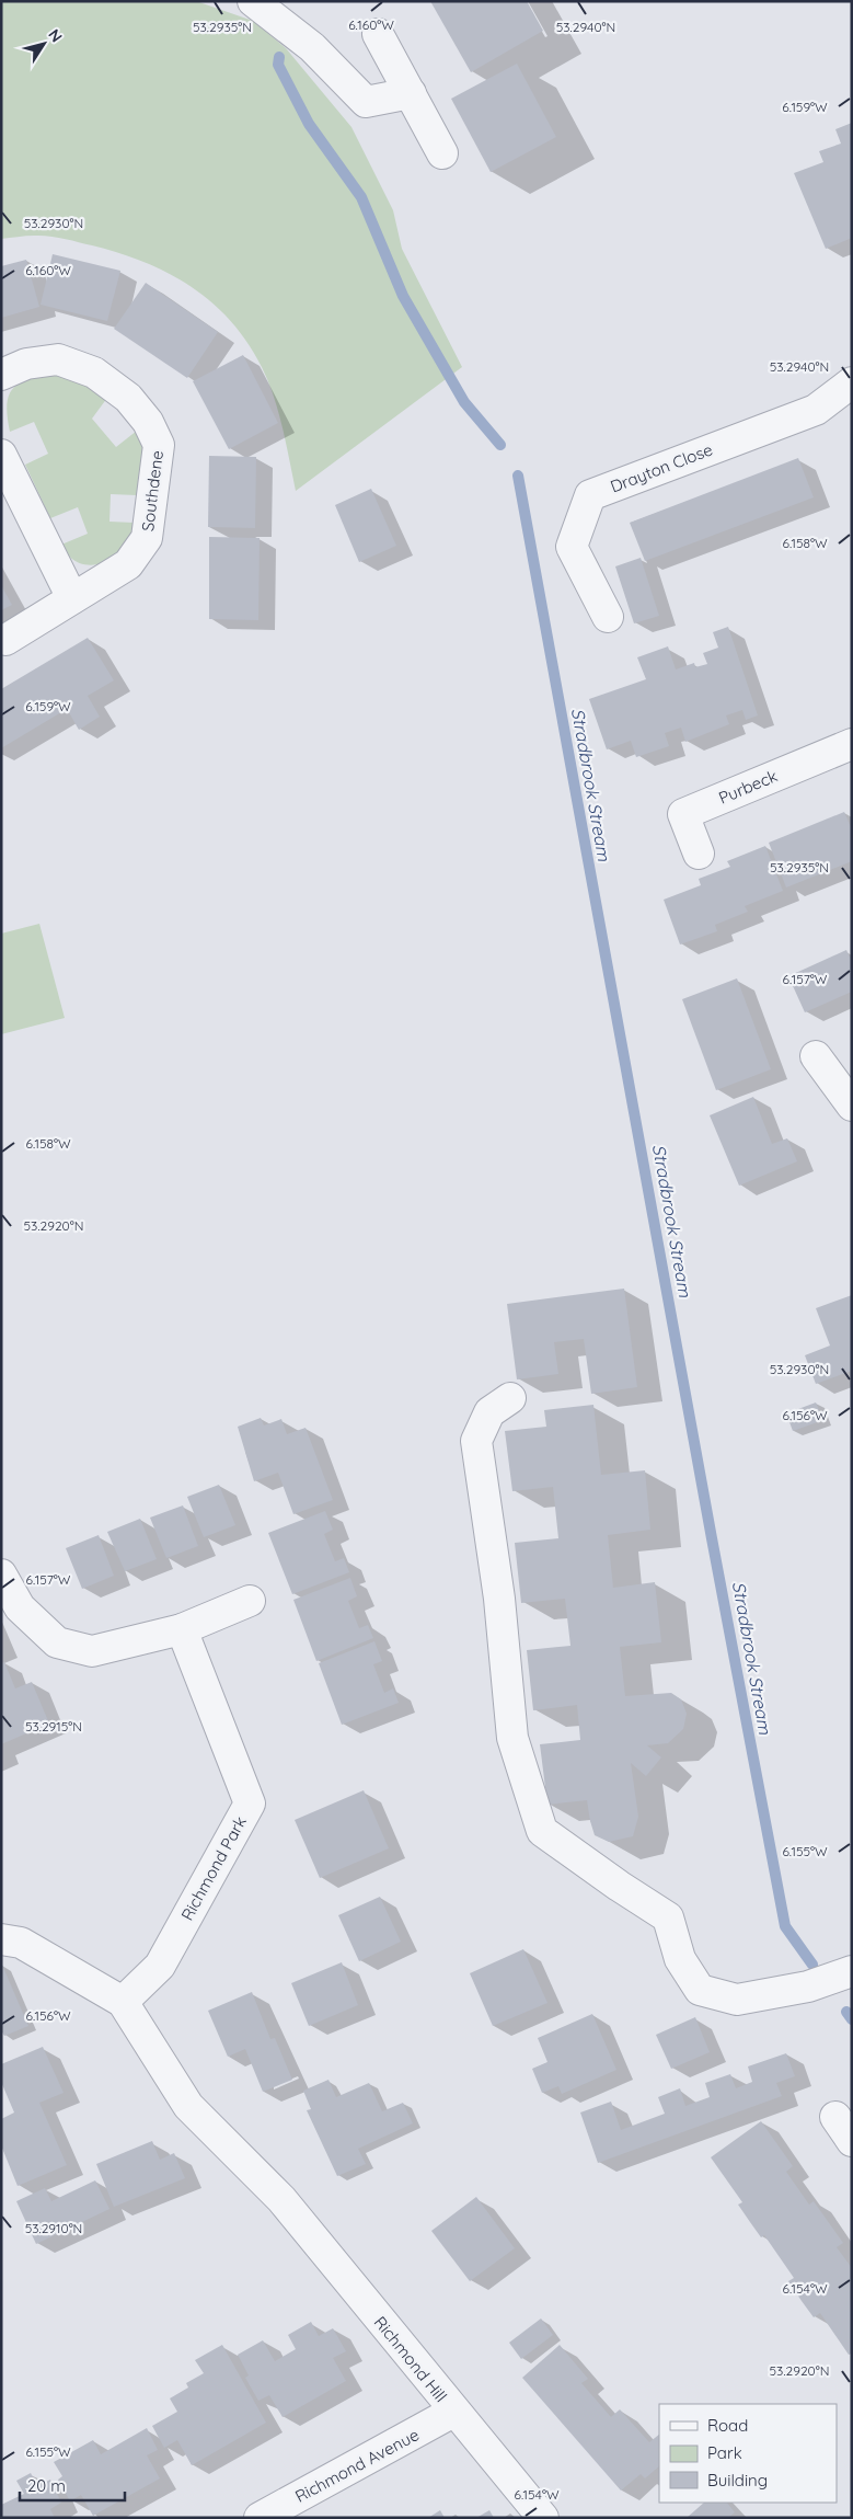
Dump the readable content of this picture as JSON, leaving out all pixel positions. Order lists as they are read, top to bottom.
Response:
{
  "streets": {
    "street": [
      "Drayton Close",
      "Southdene",
      "Purbeck",
      "Richmond Park",
      "Richmond Hill",
      "Richmond Avenue"
    ]
  },
  "crossings": [
    ["Richmond Park", "Richmond Hill"],
    ["Richmond Hill", "Richmond Avenue"]
  ],
  "water": ["Stradbrook Stream"],
  "legend": ["Road", "Park", "Building"],
  "scale_bar": "20 m",
  "north": "top right",
  "coordinates": [
    "6.160°W",
    "53.2935°N",
    "53.2940°N",
    "6.159°W",
    "53.2930°N",
    "6.158°W",
    "6.157°W",
    "53.2920°N",
    "6.156°W",
    "53.2915°N",
    "6.155°W",
    "53.2910°N",
    "6.154°W"
  ]
}
